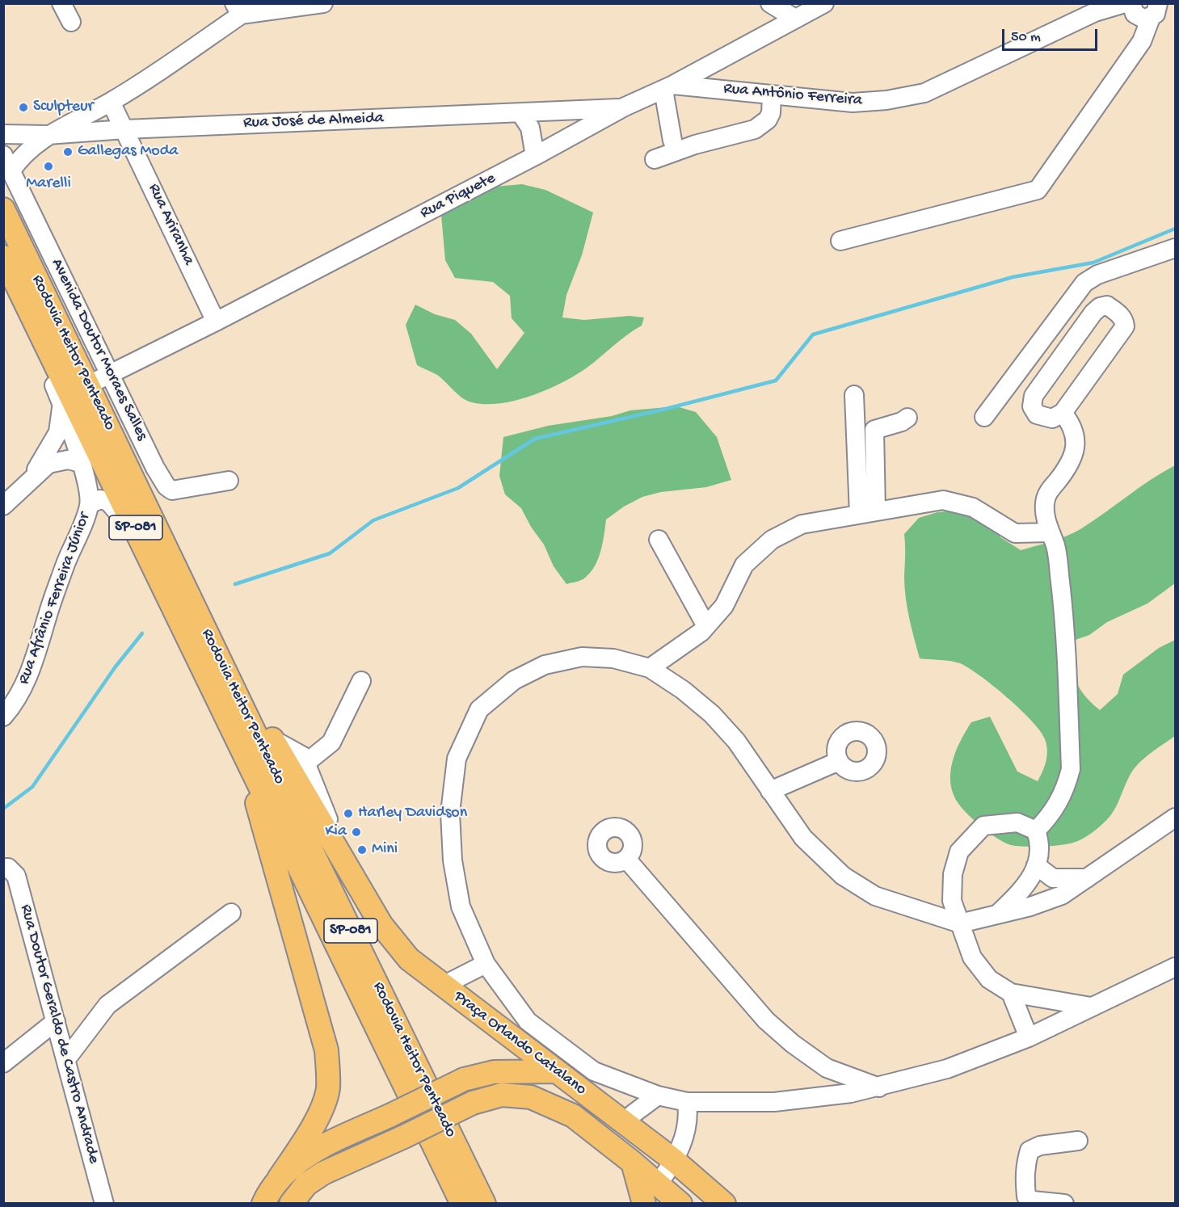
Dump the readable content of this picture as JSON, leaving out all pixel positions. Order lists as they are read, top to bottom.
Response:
{
  "streets": {
    "main road": ["Rodovia Heitor Penteado", "SP-081", "Praça Orlando Catalano"],
    "street": [
      "Rua Antônio Ferreira",
      "Rua José de Almeida",
      "Rua Piquete",
      "Rua Ariranha",
      "Avenida Doutor Moraes Salles",
      "Rua Afrânio Ferreira Júnior",
      "Rua Doutor Geraldo de Castro Andrade"
    ]
  },
  "crossings": [
    ["Rua Antônio Ferreira", "Rua Piquete"],
    ["Rua José de Almeida", "Rua Piquete"],
    ["Rua José de Almeida", "Rua Ariranha"],
    ["Rua Piquete", "Rua Ariranha"],
    ["Rua Piquete", "Avenida Doutor Moraes Salles"],
    ["Rua Piquete", "Rodovia Heitor Penteado"],
    ["Rodovia Heitor Penteado", "Rua Afrânio Ferreira Júnior"]
  ],
  "places": [
    "Sculpteur",
    "Gallegas Moda",
    "Marelli",
    "Harley Davidson",
    "Kia",
    "Mini"
  ],
  "scale_bar": "50 m"
}
